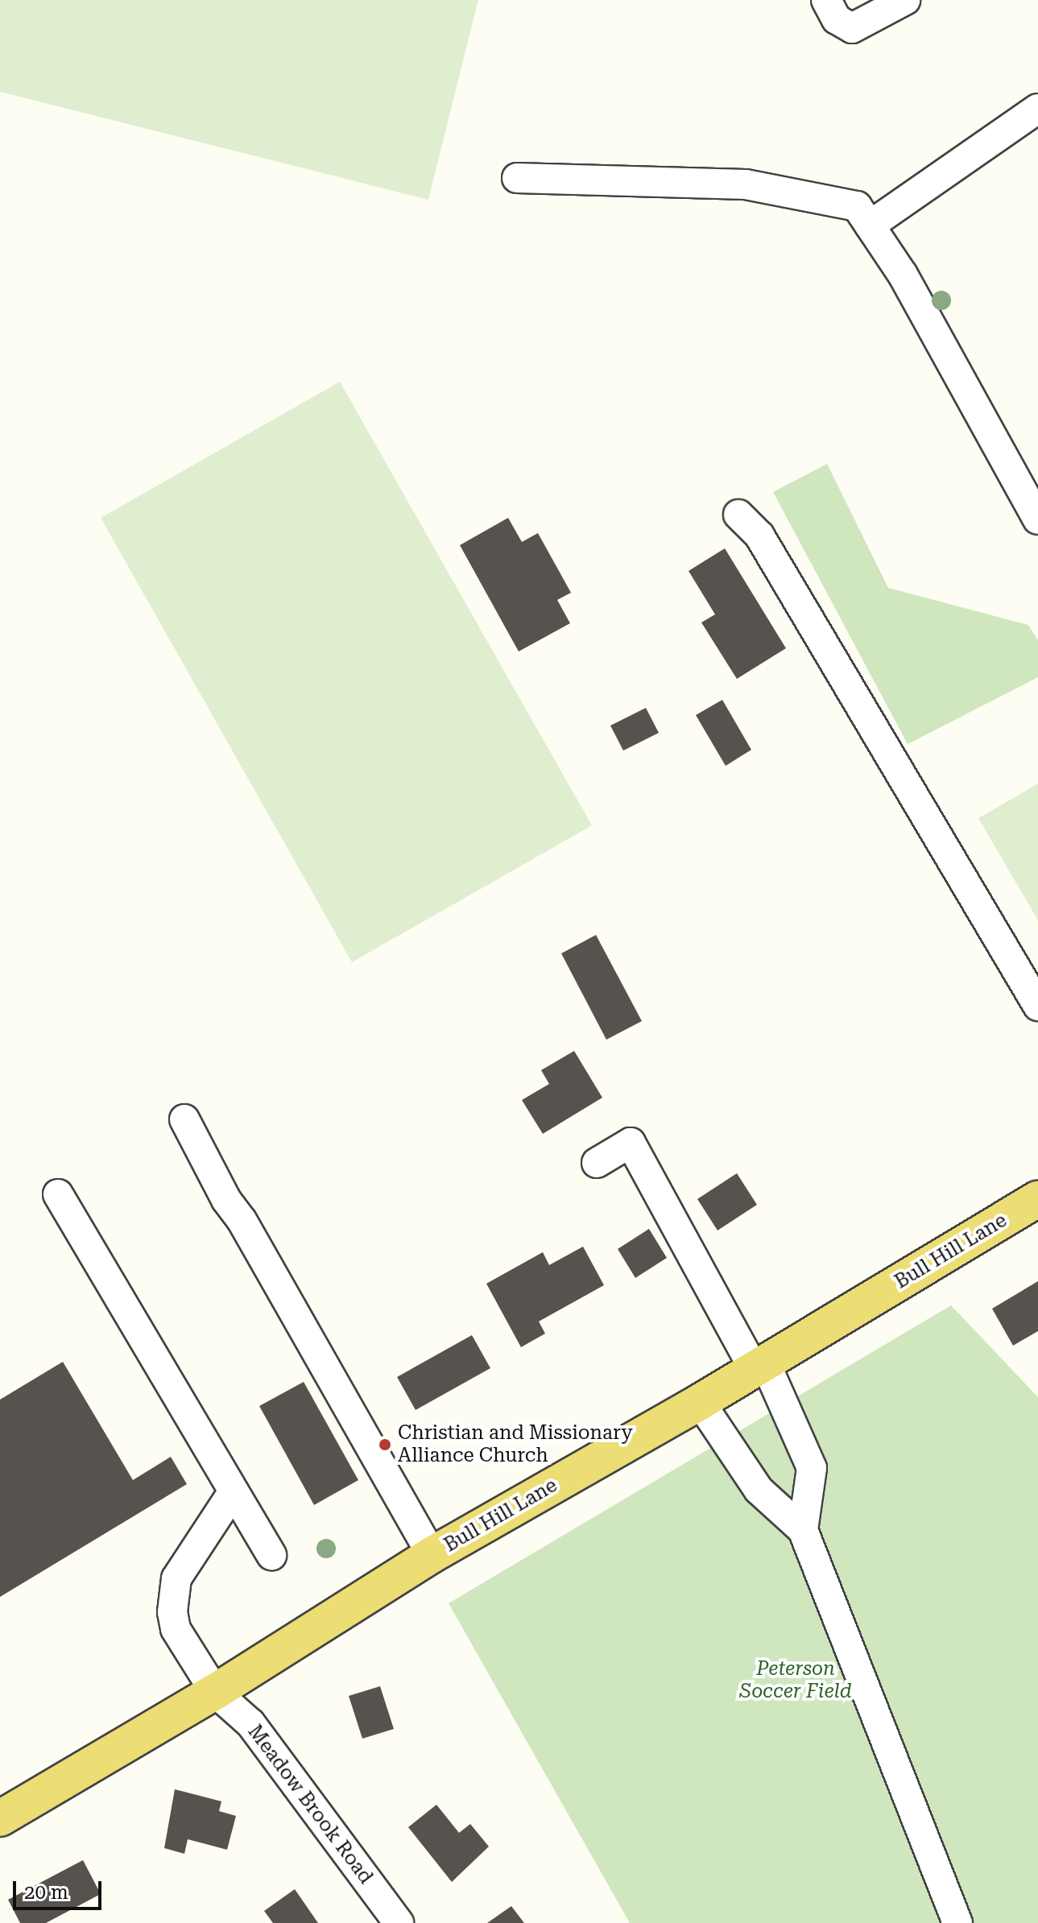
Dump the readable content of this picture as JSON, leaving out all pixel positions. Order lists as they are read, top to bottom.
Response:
{
  "streets": {
    "main road": ["Bull Hill Lane"],
    "street": ["Meadow Brook Road"]
  },
  "crossings": [
    ["Bull Hill Lane", "Meadow Brook Road"]
  ],
  "parks": ["Peterson Soccer Field"],
  "places": ["Christian and Missionary Alliance Church"],
  "scale_bar": "20 m"
}
